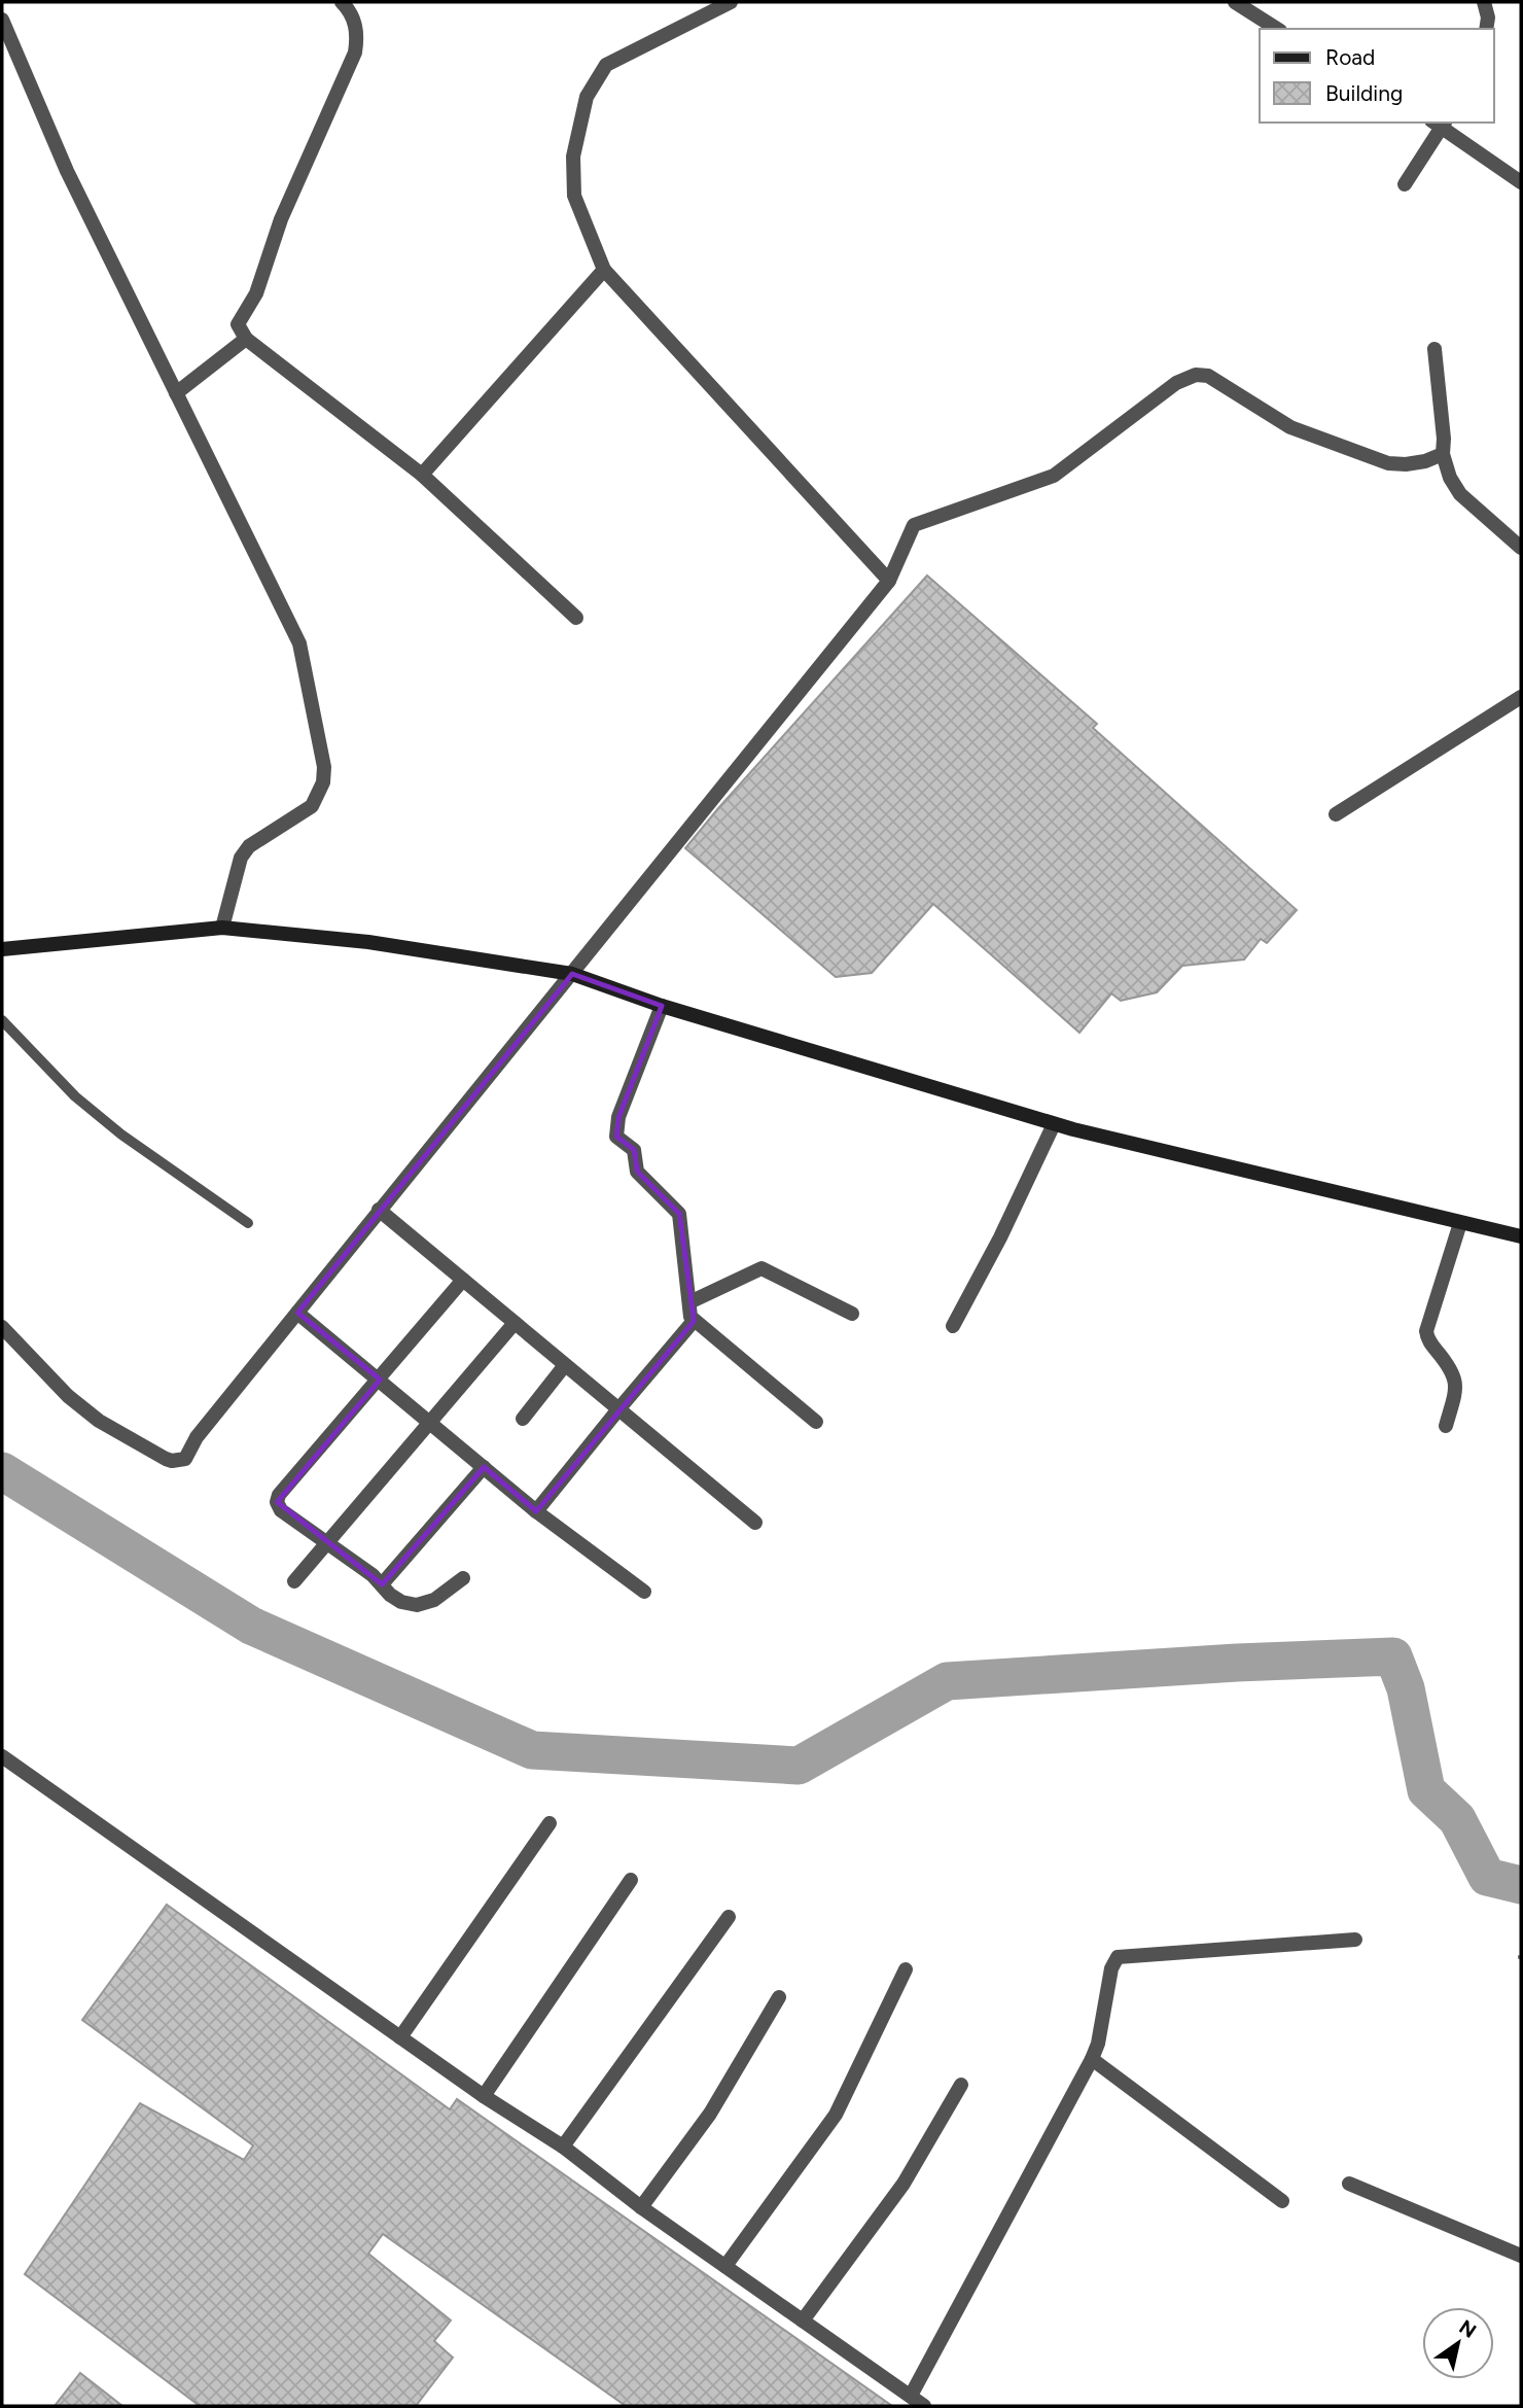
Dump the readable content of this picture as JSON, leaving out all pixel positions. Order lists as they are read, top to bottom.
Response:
{
  "legend": ["Road", "Building"],
  "north": "top right"
}
